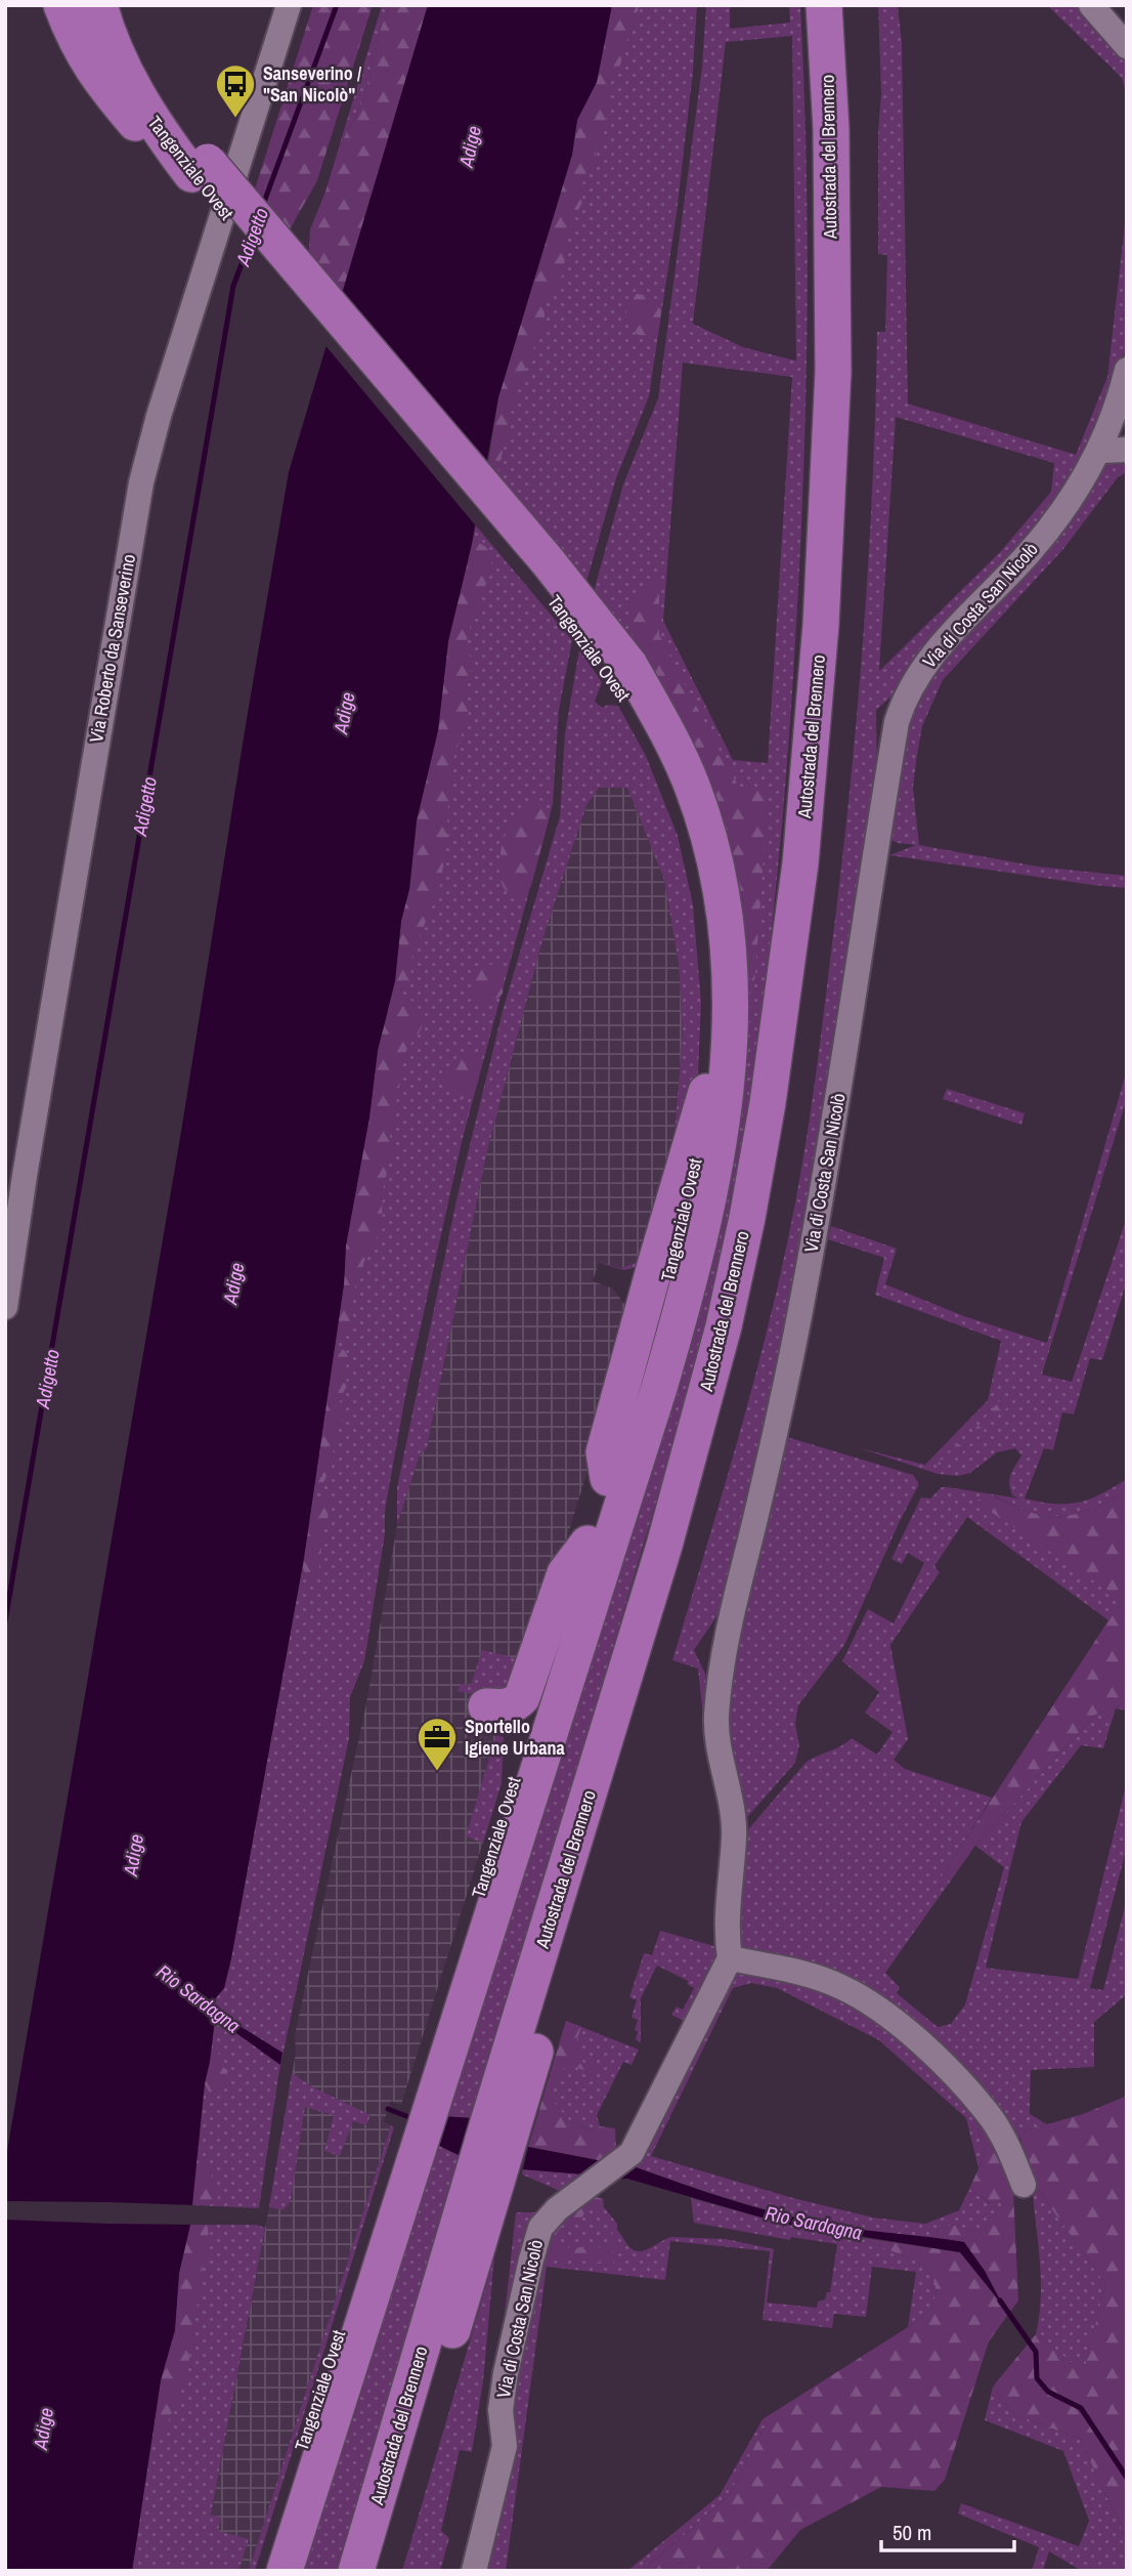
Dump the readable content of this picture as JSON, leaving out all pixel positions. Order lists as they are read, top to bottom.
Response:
{
  "streets": {
    "highway": ["Autostrada del Brennero", "Tangenziale Ovest"],
    "street": ["Via di Costa San Nicolò", "Via Roberto da Sanseverino"]
  },
  "water": ["Adige", "Adigetto", "Rio Sardagna"],
  "places": {
    "bus stop": ["Sanseverino / \"San Nicolò\""],
    "office": ["Sportello Igiene Urbana"]
  },
  "scale_bar": "50 m"
}
